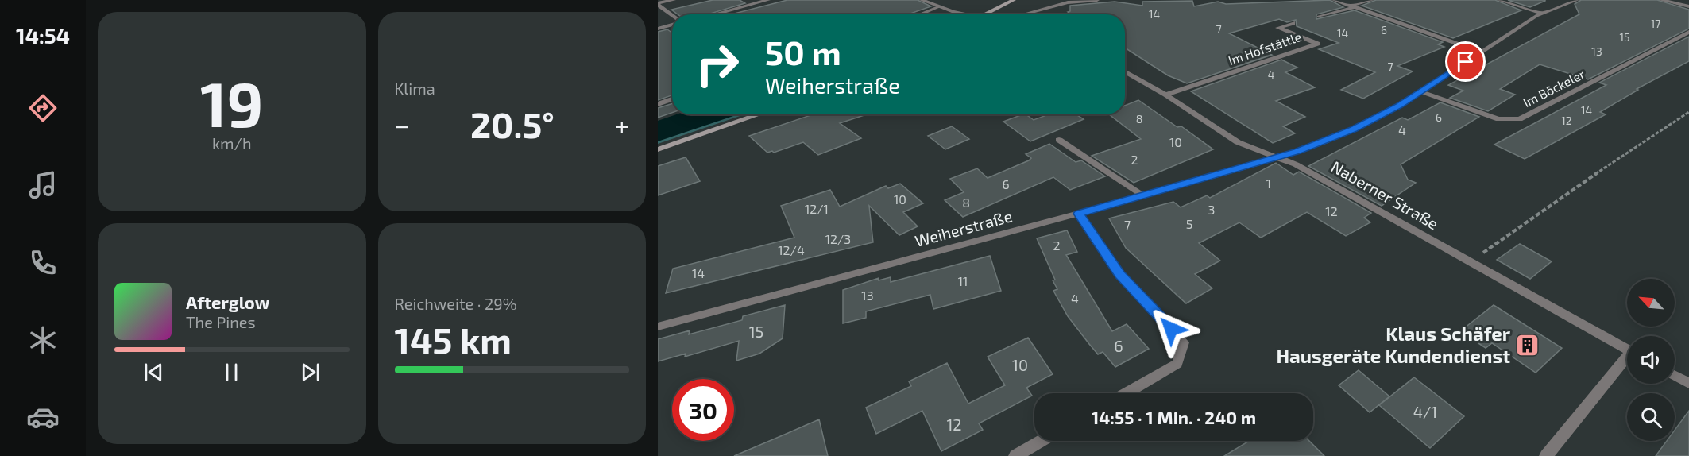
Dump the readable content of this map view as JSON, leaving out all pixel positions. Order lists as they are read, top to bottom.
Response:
{
  "streets": {
    "street": [
      "Im Hofstättle",
      "Im Böckeler",
      "Naberner Straße",
      "Weiherstraße"
    ]
  },
  "crossings": [
    ["Im Hofstättle", "Naberner Straße"],
    ["Im Böckeler", "Weiherstraße"],
    ["Naberner Straße", "Weiherstraße"]
  ],
  "places": {
    "building": ["Klaus Schäfer Hausgeräte Kundendienst"]
  },
  "house_numbers": [
    "14",
    "17",
    "7",
    "6",
    "14",
    "15",
    "13",
    "7",
    "4",
    "14",
    "6",
    "8",
    "12",
    "4",
    "10",
    "2",
    "1",
    "6",
    "10",
    "8",
    "12/1",
    "3",
    "12",
    "5",
    "7",
    "12/3",
    "2",
    "12/4",
    "14",
    "11",
    "13",
    "4",
    "15",
    "6",
    "10",
    "4/1",
    "12"
  ],
  "north": "top left",
  "page": {
    "tabs": "14:54",
    "tile": [
      ["19", "km/h"],
      "Klima",
      ["Reichweite · 29%", "145 km"]
    ],
    "turn": ["50 m", "Weiherstraße"],
    "heat": ["−", "20.5°", "+"],
    "song": ["Afterglow", "The Pines"],
    "limit": "30",
    "trip": "14:55 · 1 Min. · 240 m"
  }
}
